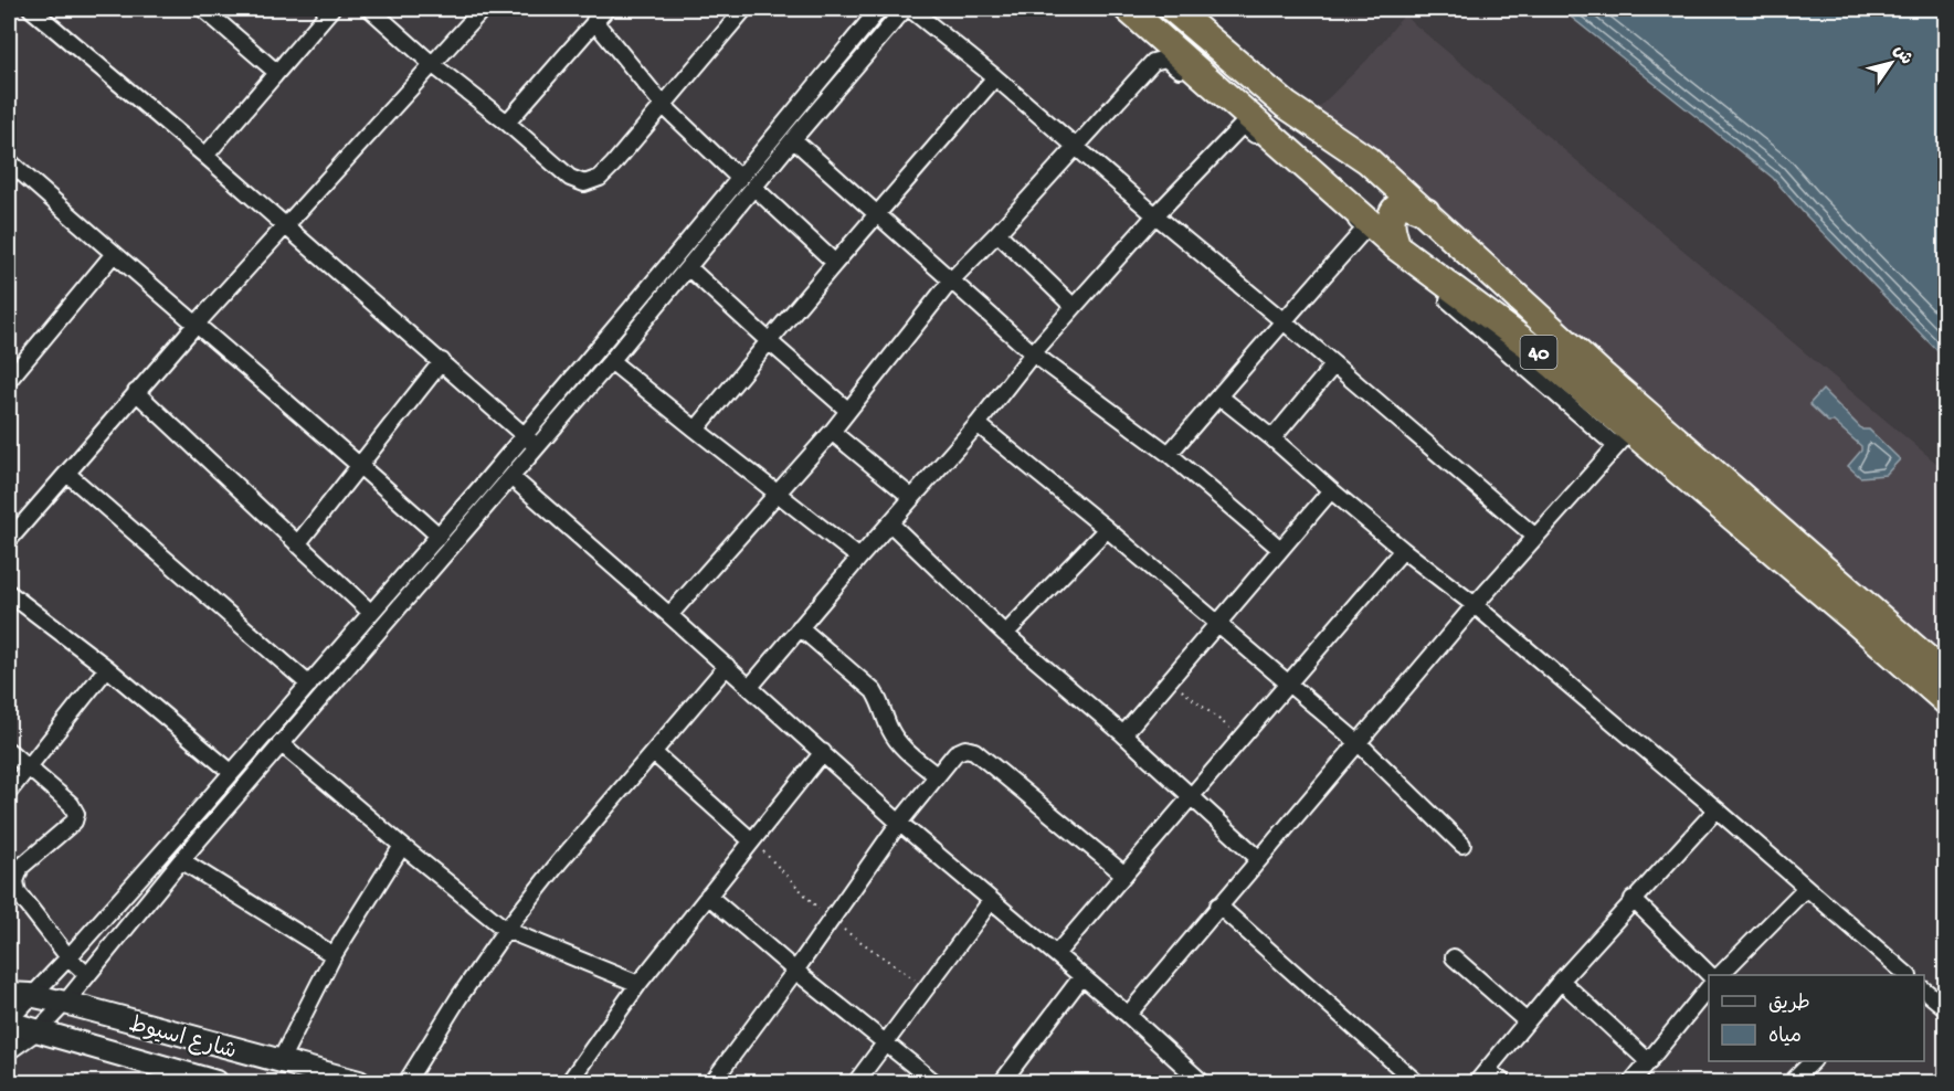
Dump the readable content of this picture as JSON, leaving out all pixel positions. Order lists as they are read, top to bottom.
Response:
{
  "streets": {
    "highway": ["40"],
    "street": ["شارع اسيوط"]
  },
  "legend": ["طريق", "مياه"],
  "north": "top right"
}
